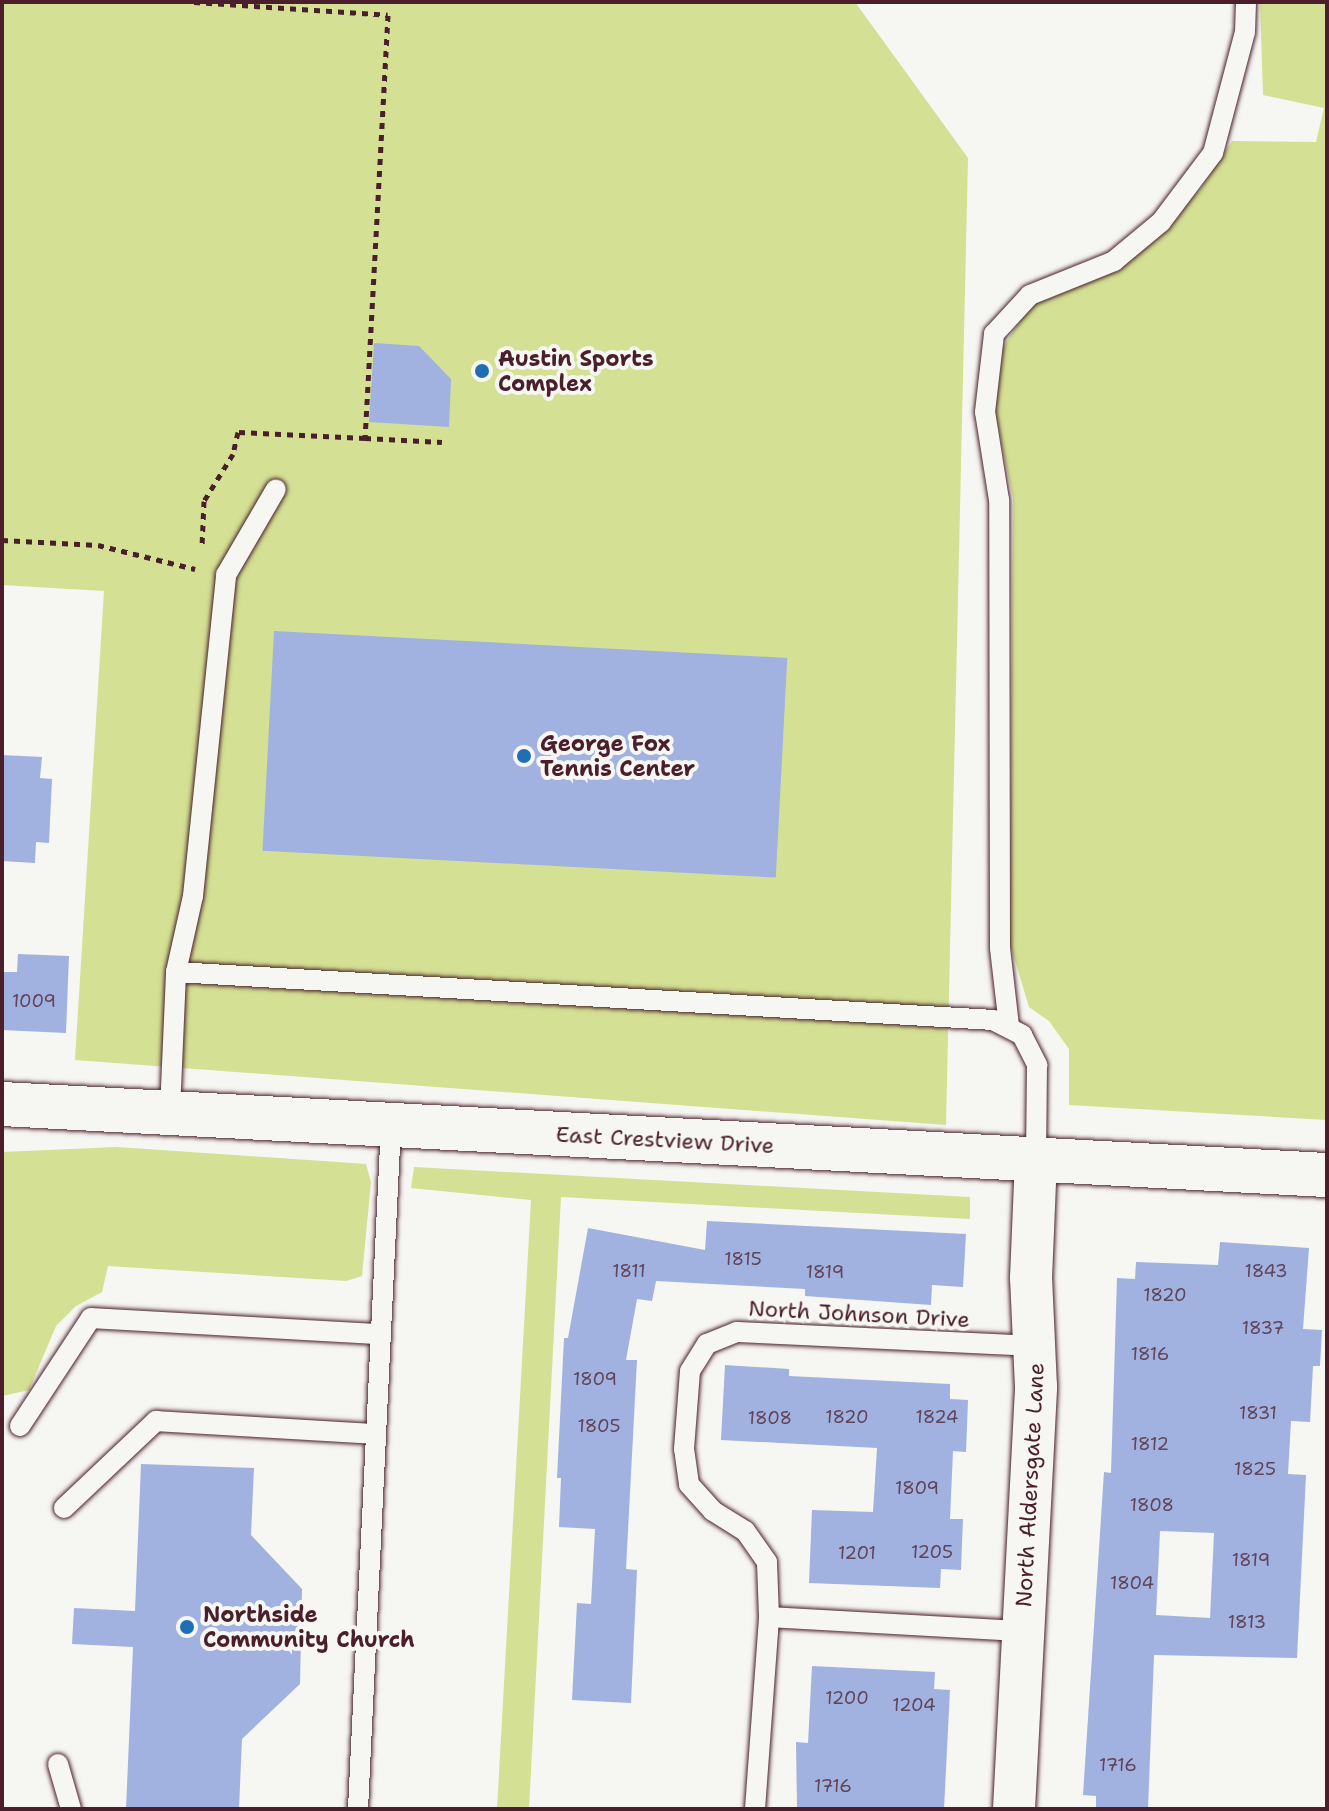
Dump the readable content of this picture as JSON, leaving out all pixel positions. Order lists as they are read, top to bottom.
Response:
{
  "streets": {
    "street": ["East Crestview Drive", "North Aldersgate Lane"],
    "lane": ["North Johnson Drive"]
  },
  "crossings": [
    ["East Crestview Drive", "North Aldersgate Lane"],
    ["North Johnson Drive", "North Aldersgate Lane"]
  ],
  "places": ["Austin Sports Complex", "George Fox Tennis Center", "Northside Community Church"],
  "house_numbers": [
    "1009",
    "1815",
    "1811",
    "1843",
    "1819",
    "1820",
    "1837",
    "1816",
    "1809",
    "1831",
    "1820",
    "1824",
    "1808",
    "1805",
    "1812",
    "1825",
    "1809",
    "1808",
    "1205",
    "1201",
    "1819",
    "1804",
    "1813",
    "1200",
    "1204",
    "1716",
    "1716"
  ]
}
